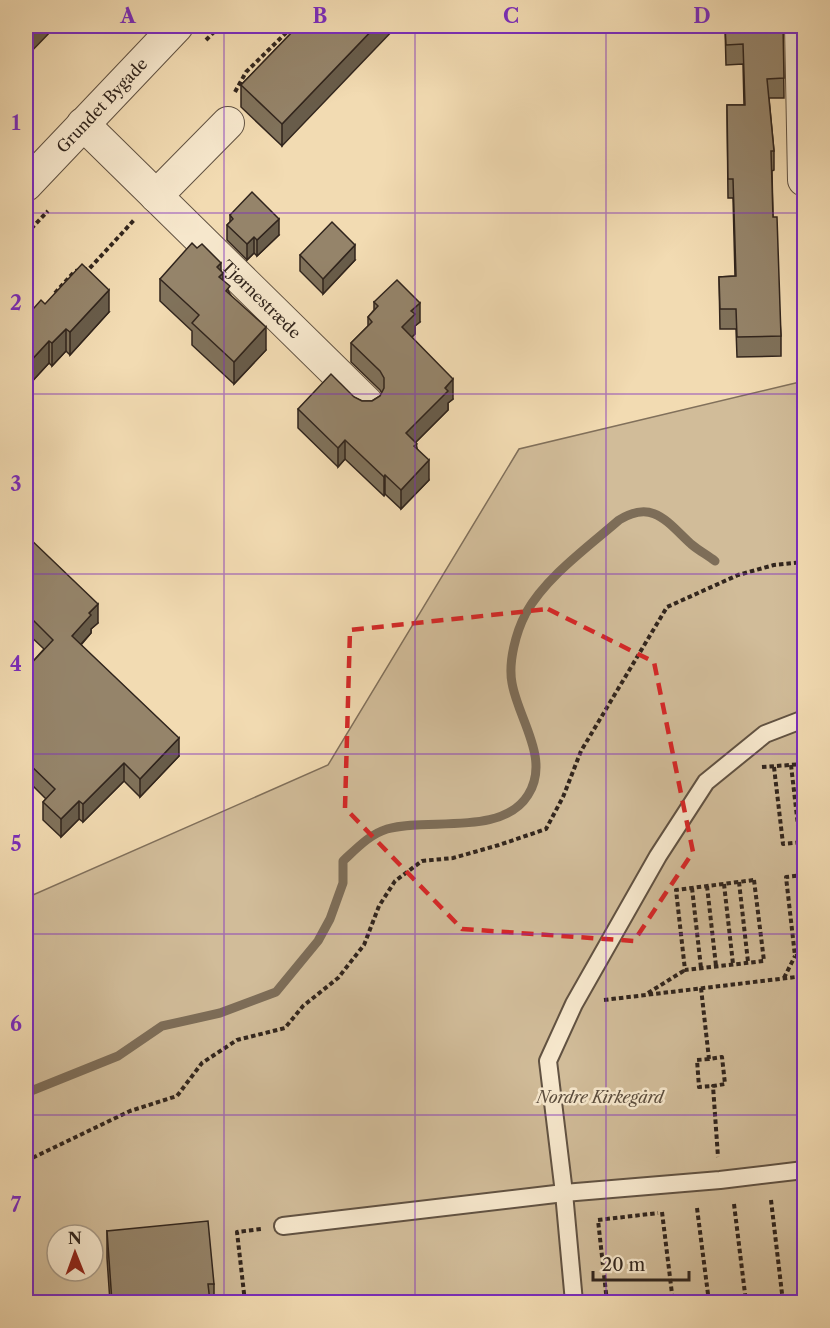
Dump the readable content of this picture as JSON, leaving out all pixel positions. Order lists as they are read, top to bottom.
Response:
{
  "streets": {
    "street": ["Grundet Bygade", "Tjørnestræde"]
  },
  "crossings": [
    ["Grundet Bygade", "Tjørnestræde"]
  ],
  "parks": ["Nordre Kirkegård"],
  "scale_bar": "20 m",
  "north": "top",
  "grid": {
    "columns": [
      "A",
      "B",
      "C",
      "D"
    ],
    "rows": [
      "1",
      "2",
      "3",
      "4",
      "5",
      "6",
      "7"
    ]
  }
}
